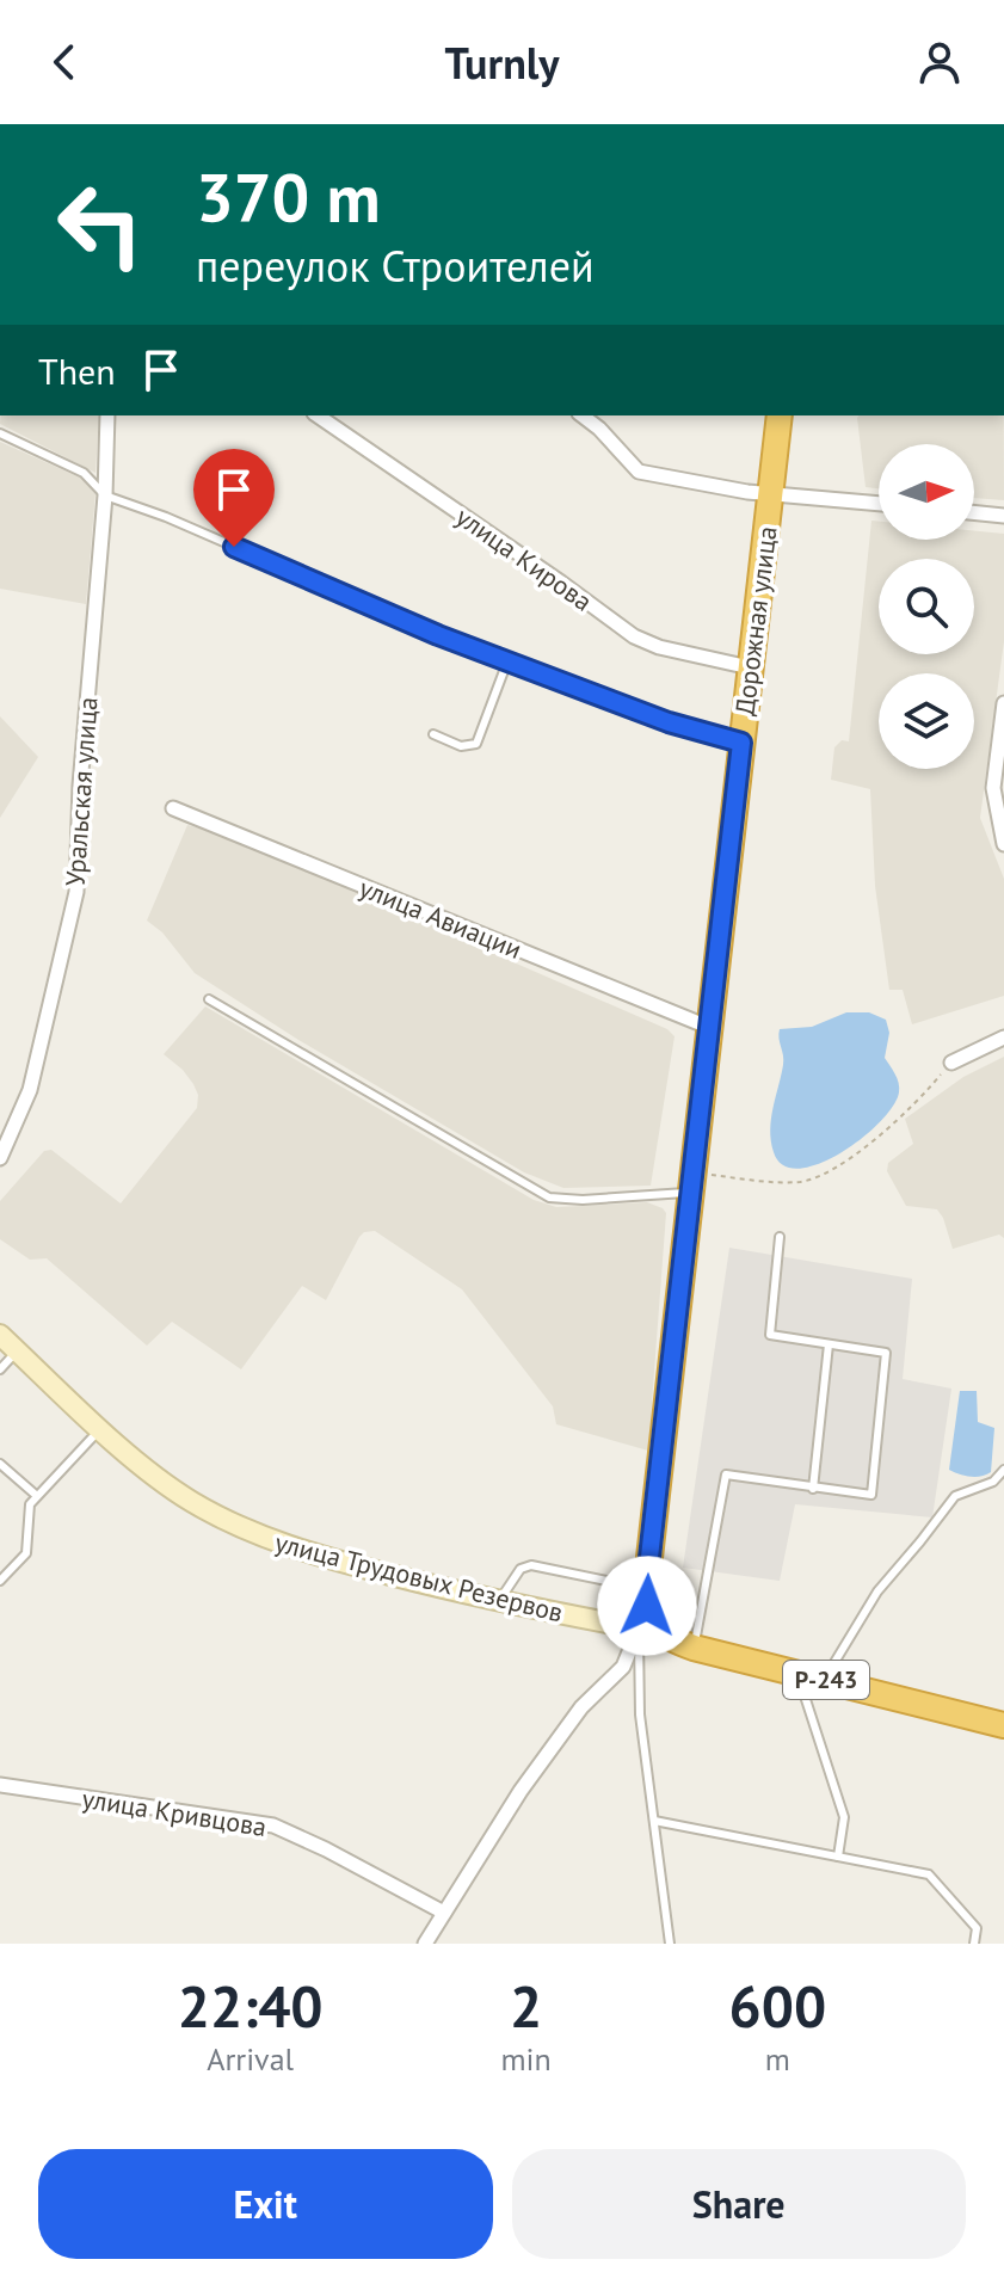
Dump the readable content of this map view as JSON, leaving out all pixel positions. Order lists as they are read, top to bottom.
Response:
{
  "streets": {
    "highway": ["Дорожная улица", "улица Трудовых Резервов", "Р-243"],
    "street": [
      "улица Кирова",
      "Уральская улица",
      "улица Авиации",
      "улица Кривцова"
    ]
  },
  "crossings": [
    ["улица Кирова", "Дорожная улица"],
    ["Дорожная улица", "улица Авиации"],
    ["Дорожная улица", "улица Трудовых Резервов"]
  ],
  "north": "right",
  "page": {
    "header": "Turnly",
    "turn": ["370 m", "переулок Строителей"],
    "then": "Then",
    "eta": [
      "22:40",
      "Arrival",
      "2",
      "min",
      "600",
      "m"
    ],
    "buttons": ["Exit", "Share"]
  }
}
